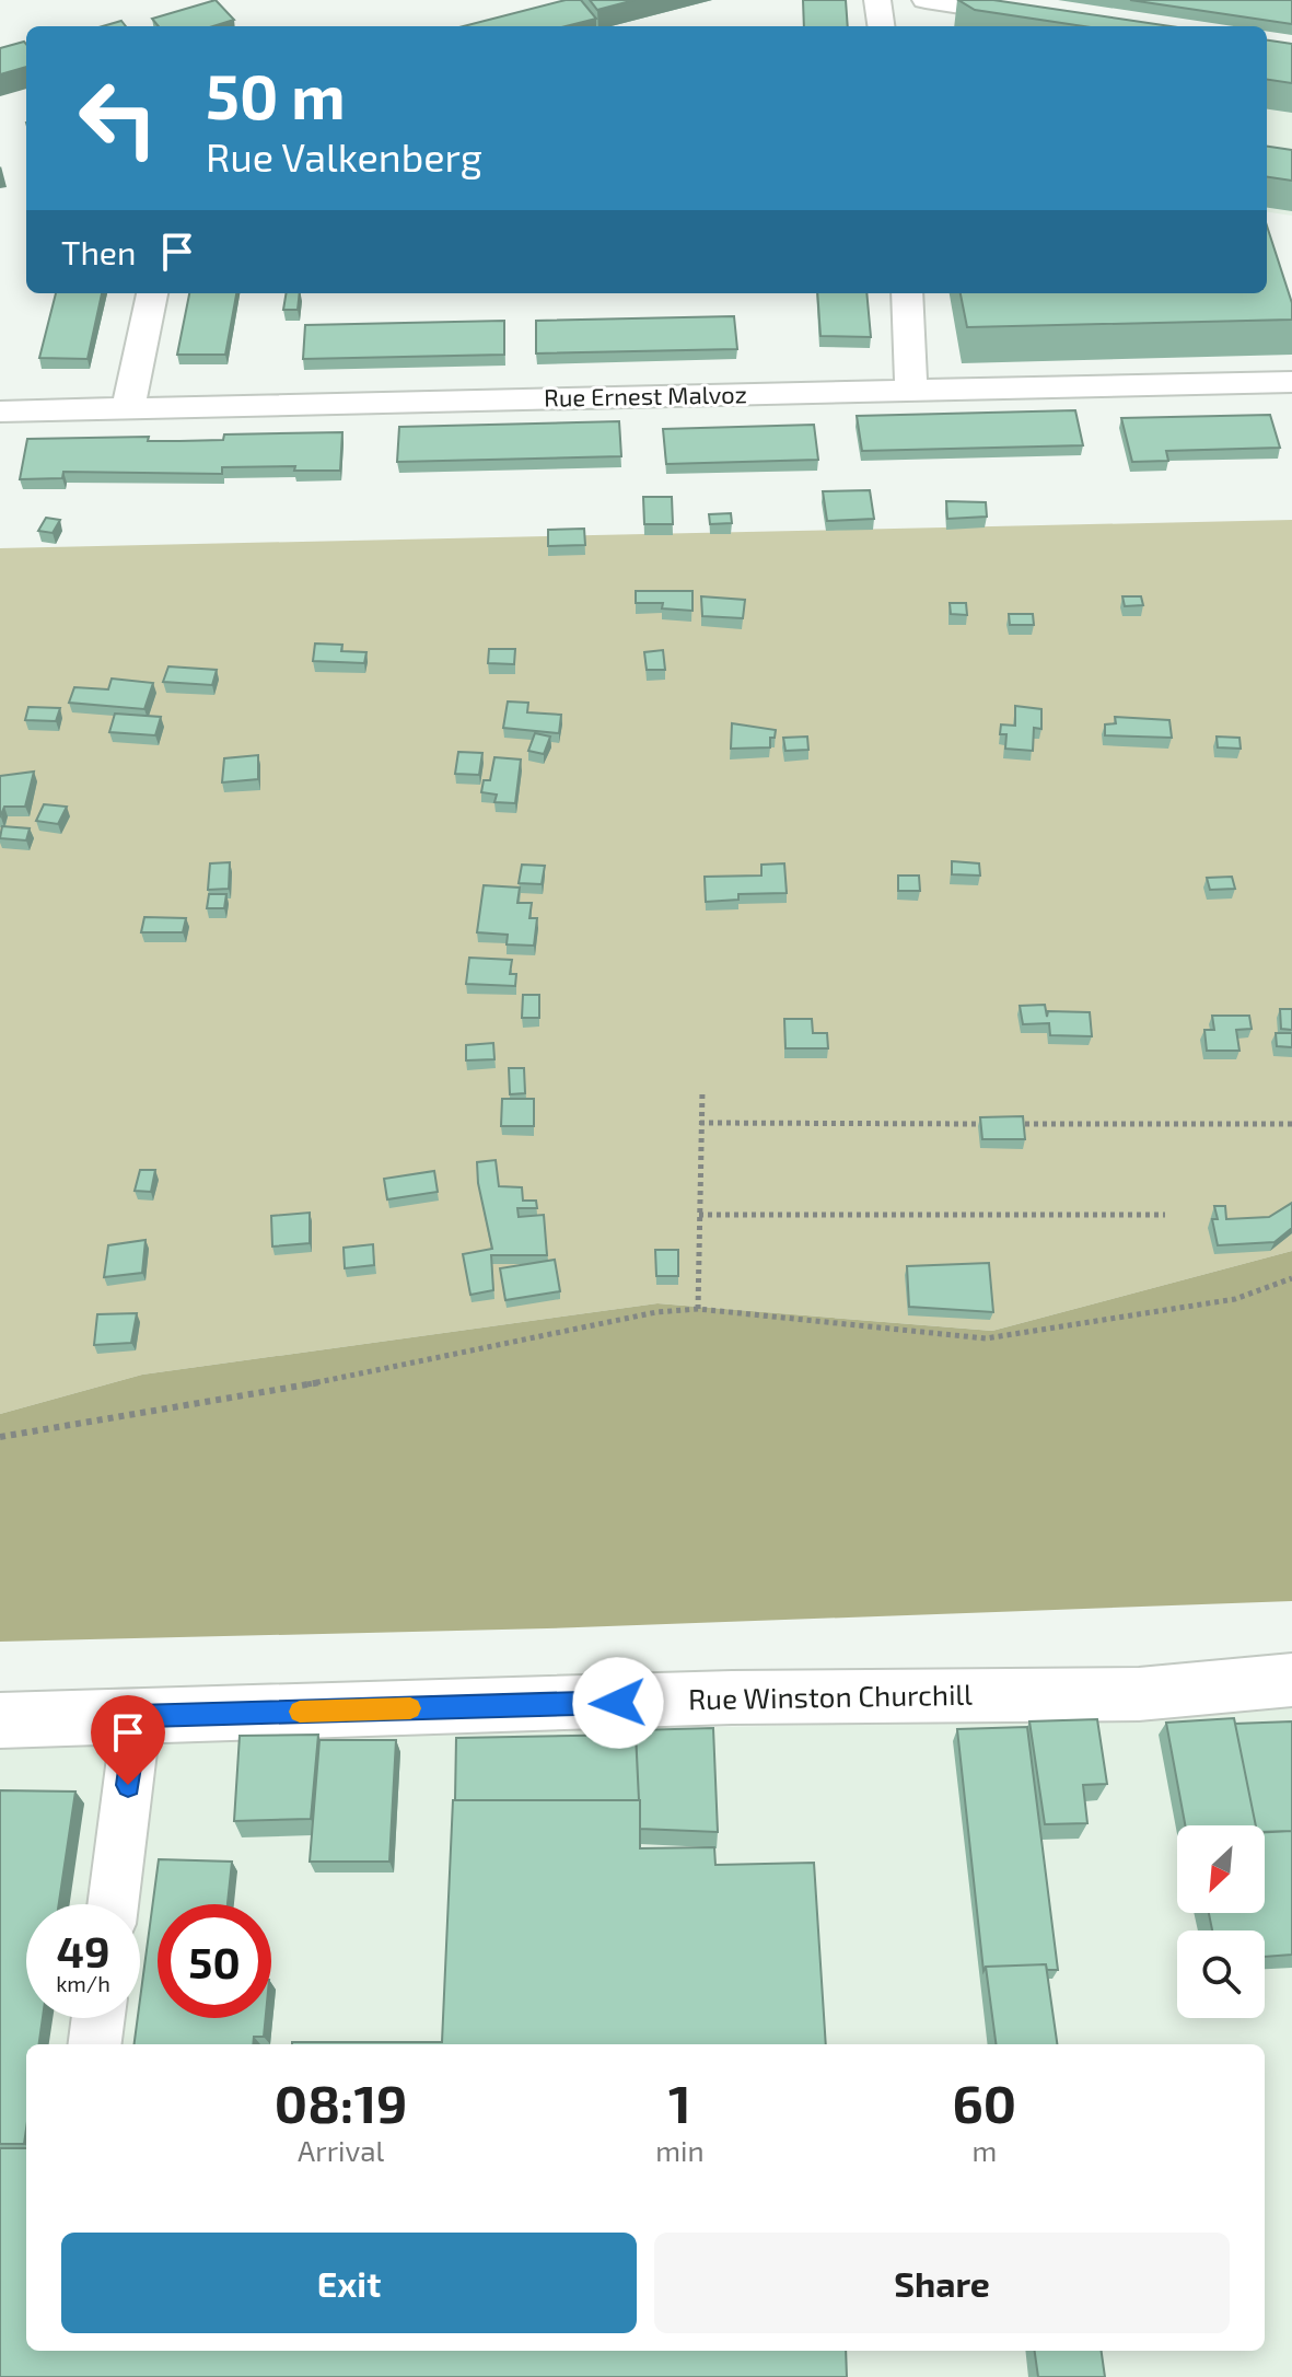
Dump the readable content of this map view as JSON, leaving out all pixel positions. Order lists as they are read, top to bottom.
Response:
{
  "streets": {
    "main road": ["Rue Winston Churchill"],
    "street": ["Rue Ernest Malvoz"]
  },
  "north": "bottom left",
  "page": {
    "turn": ["50 m", "Rue Valkenberg"],
    "then": "Then",
    "speed": "49 km/h",
    "limit": "50",
    "eta": [
      "08:19",
      "Arrival",
      "1",
      "min",
      "60",
      "m"
    ],
    "buttons": ["Exit", "Share"]
  }
}
